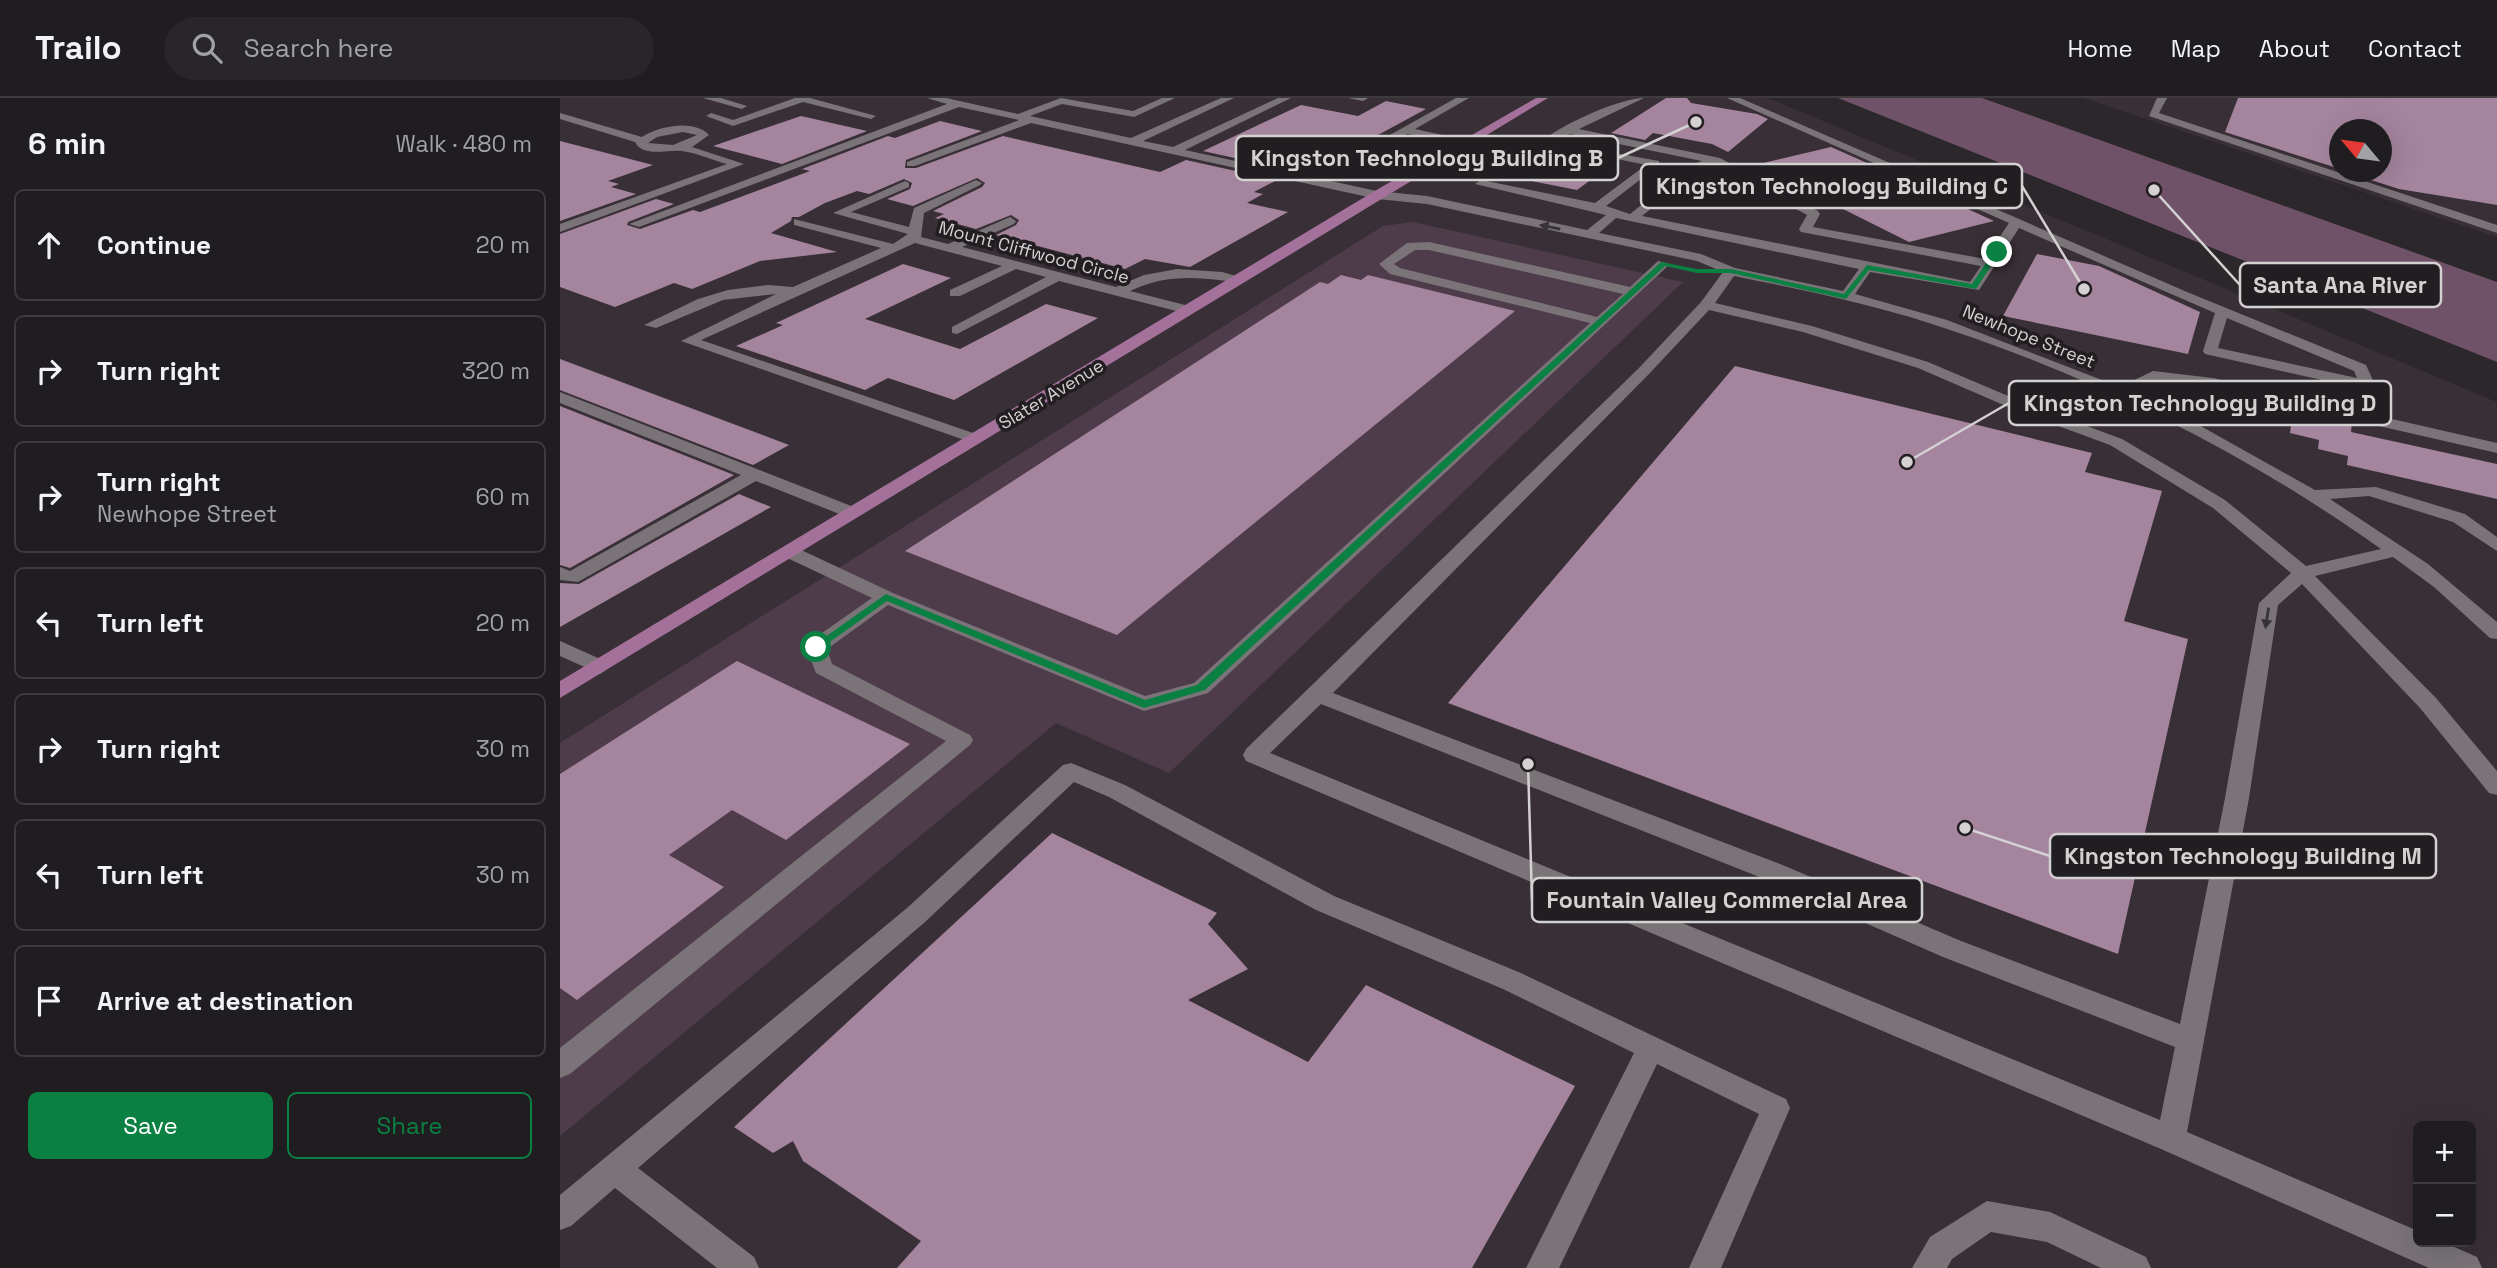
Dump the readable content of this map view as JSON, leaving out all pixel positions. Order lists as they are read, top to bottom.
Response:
{
  "streets": {
    "main road": ["Slater Avenue"],
    "street": ["Mount Cliffwood Circle", "Newhope Street"]
  },
  "crossings": [
    ["Mount Cliffwood Circle", "Slater Avenue"],
    ["Newhope Street", "Slater Avenue"]
  ],
  "places": [
    "Kingston Technology Building B",
    "Santa Ana River",
    "Kingston Technology Building C",
    "Kingston Technology Building D",
    "Fountain Valley Commercial Area",
    "Kingston Technology Building M"
  ],
  "north": "top left",
  "page": {
    "header": "Trailo",
    "search": "Search here",
    "nav": [
      "Home",
      "Map",
      "About",
      "Contact"
    ],
    "heading": ["6 min", "Walk · 480 m"],
    "list": [
      ["Continue", "20 m"],
      ["Turn right", "320 m"],
      ["Turn right", "Newhope Street", "60 m"],
      ["Turn left", "20 m"],
      ["Turn right", "30 m"],
      ["Turn left", "30 m"],
      "Arrive at destination"
    ],
    "buttons": ["Save", "Share"],
    "map_buttons": ["+", "−"]
  }
}
